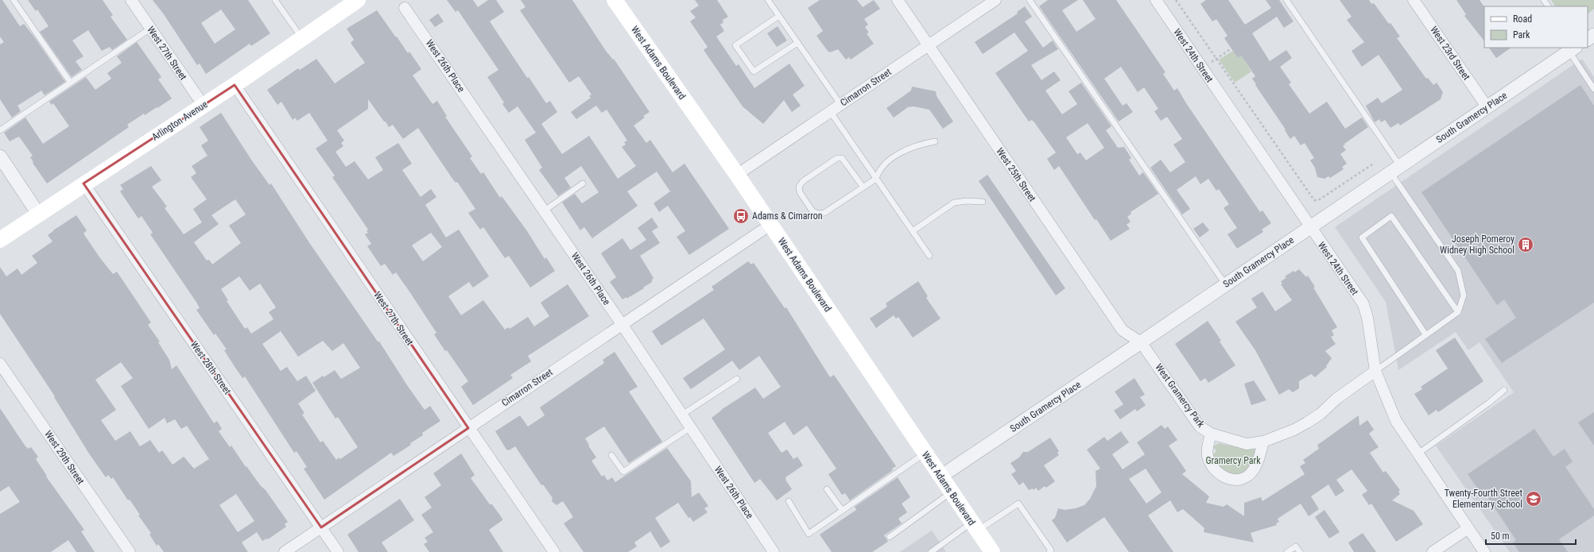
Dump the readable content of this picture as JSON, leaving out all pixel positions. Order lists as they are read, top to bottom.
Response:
{
  "streets": {
    "main road": ["West Adams Boulevard", "Arlington Avenue"],
    "street": [
      "West 27th Street",
      "West 23rd Street",
      "West 24th Street",
      "West 26th Place",
      "Cimarron Street",
      "South Gramercy Place",
      "West 25th Street",
      "West 28th Street",
      "West Gramercy Park",
      "West 29th Street"
    ]
  },
  "crossings": [
    ["West 27th Street", "Cimarron Street"],
    ["West 27th Street", "Arlington Avenue"],
    ["West 23rd Street", "South Gramercy Place"],
    ["West 24th Street", "South Gramercy Place"],
    ["West 24th Street", "West Gramercy Park"],
    ["West Adams Boulevard", "Cimarron Street"],
    ["West Adams Boulevard", "South Gramercy Place"],
    ["West 26th Place", "Cimarron Street"],
    ["Cimarron Street", "West 25th Street"],
    ["Cimarron Street", "West 28th Street"],
    ["South Gramercy Place", "West 25th Street"],
    ["South Gramercy Place", "West Gramercy Park"],
    ["Arlington Avenue", "West 28th Street"],
    ["West 25th Street", "West Gramercy Park"]
  ],
  "parks": ["Gramercy Park"],
  "places": {
    "bus stop": ["Adams & Cimarron"],
    "building": ["Joseph Pomeroy Widney High School"],
    "school or university": ["Twenty-Fourth Street Elementary School"]
  },
  "legend": ["Road", "Park"],
  "scale_bar": "50 m"
}
